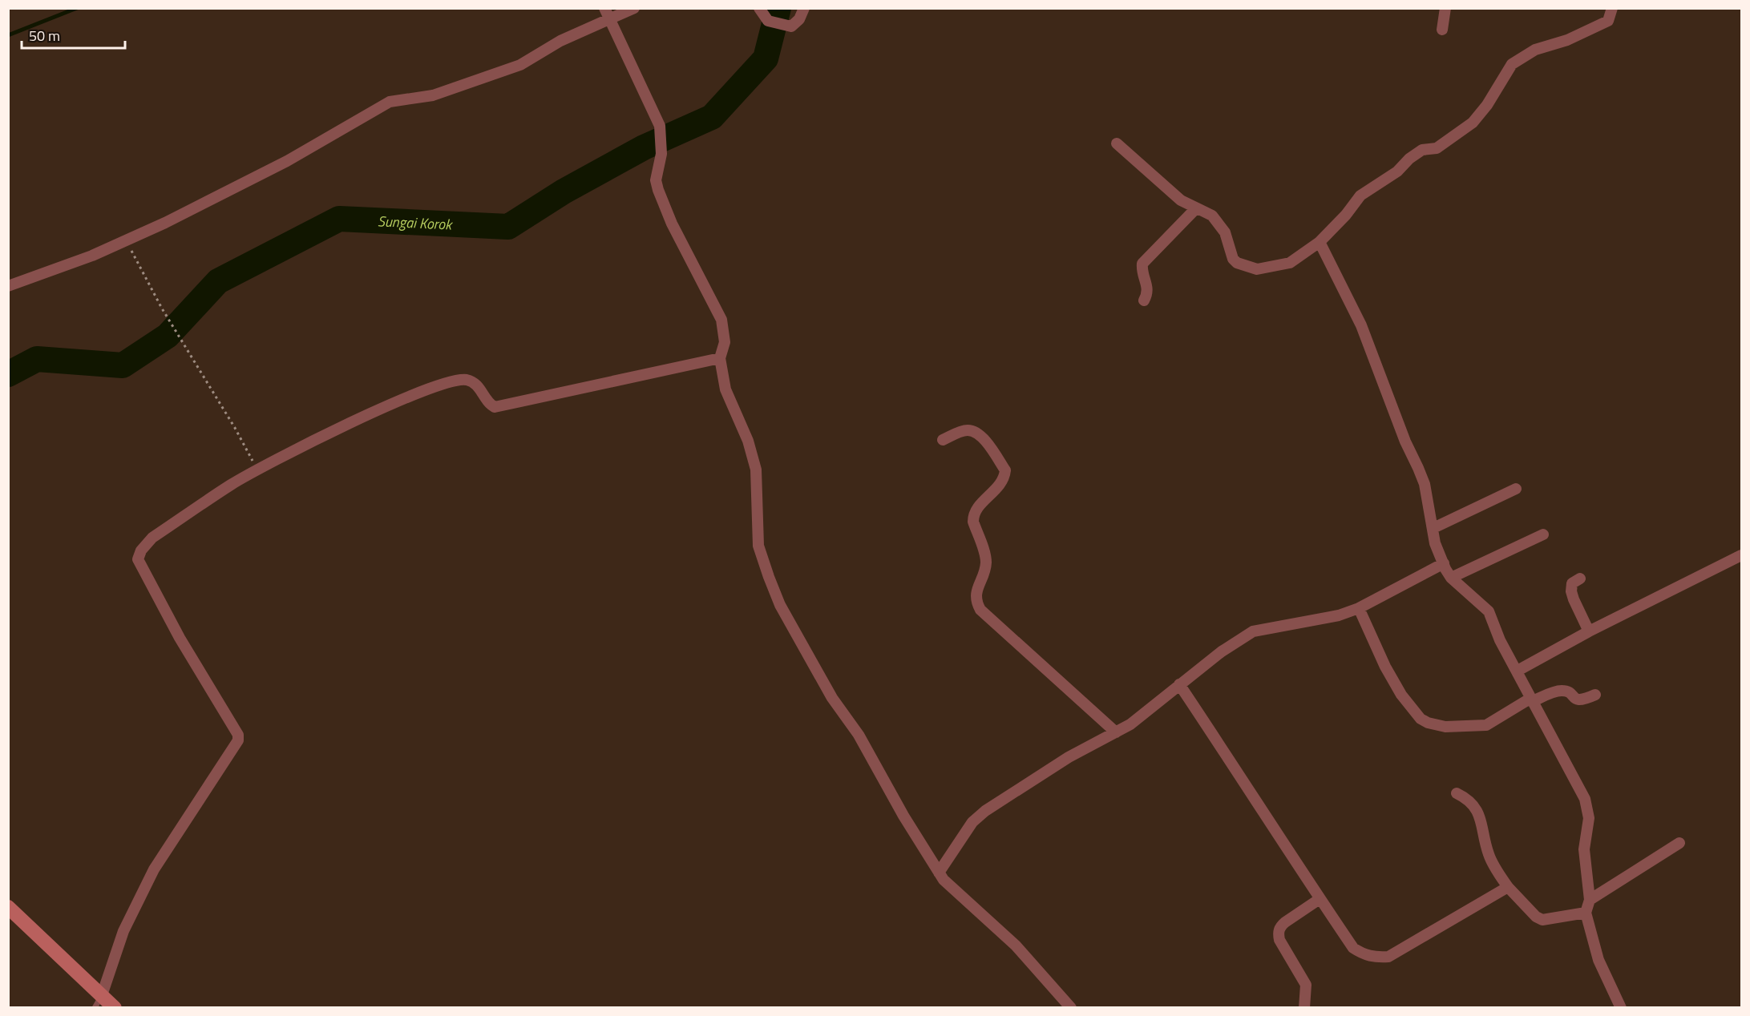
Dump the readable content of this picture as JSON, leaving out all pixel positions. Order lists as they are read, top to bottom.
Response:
{
  "water": ["Sungai Korok"],
  "scale_bar": "50 m"
}
